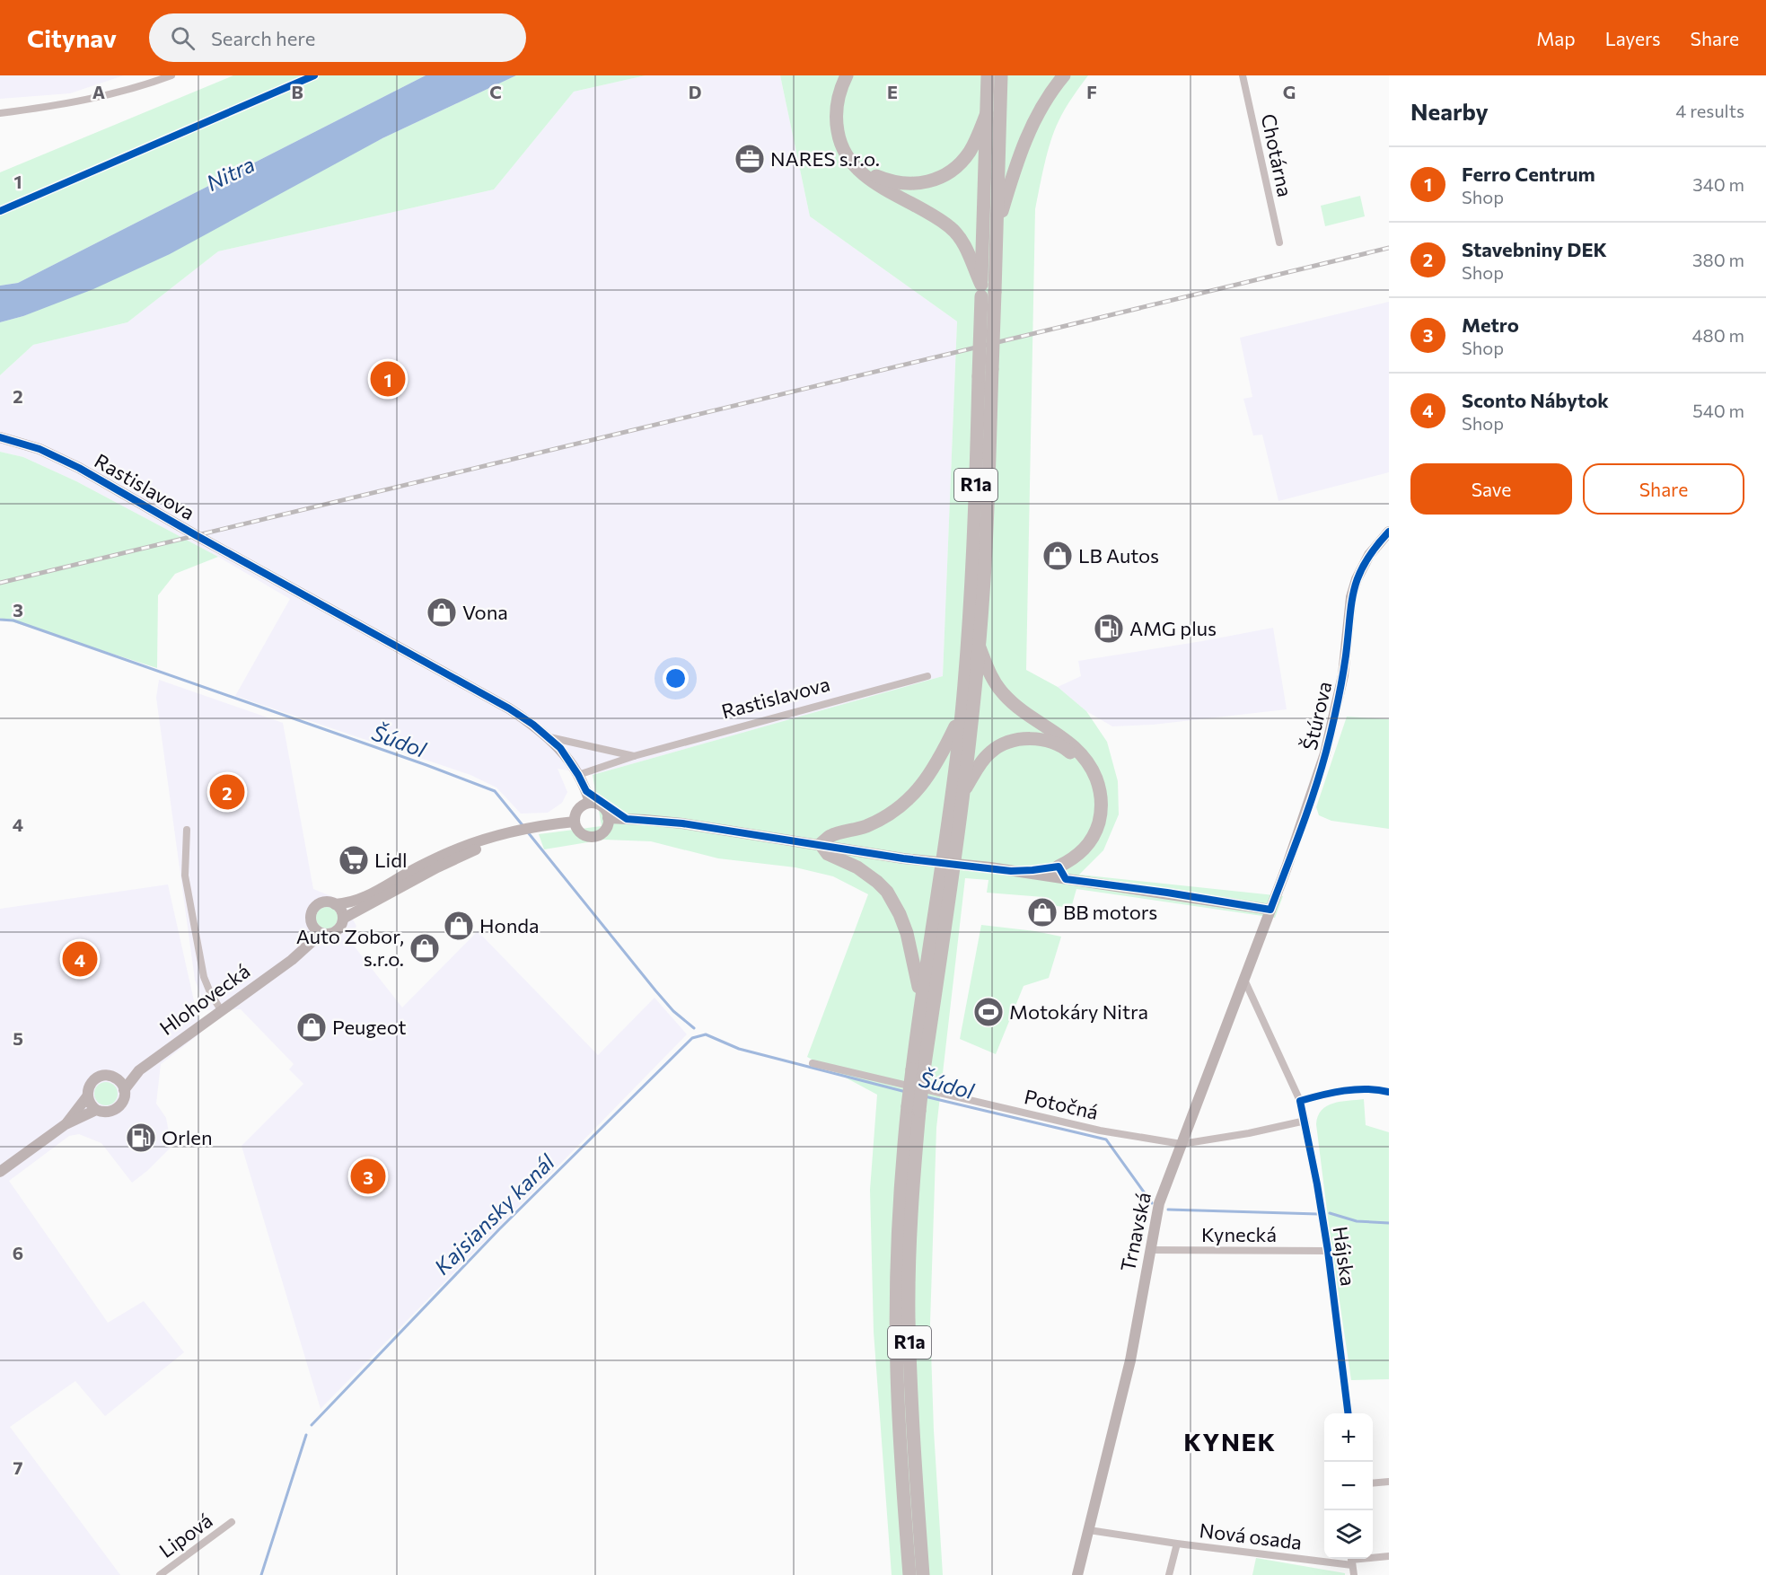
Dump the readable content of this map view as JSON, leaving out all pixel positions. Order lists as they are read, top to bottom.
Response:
{
  "streets": {
    "highway": ["R1a"],
    "street": [
      "Chotárna",
      "Rastislavova",
      "Štúrova",
      "Hlohovecká",
      "Potočná",
      "Trnavská",
      "Kynecká",
      "Hájska",
      "Lipová",
      "Nová osada"
    ]
  },
  "crossings": [
    ["Štúrova", "Trnavská"],
    ["Potočná", "Trnavská"],
    ["Potočná", "Hájska"],
    ["Trnavská", "Kynecká"],
    ["Trnavská", "Hájska"],
    ["Trnavská", "Nová osada"],
    ["Kynecká", "Hájska"]
  ],
  "districts": ["KYNEK"],
  "water": ["Nitra", "Šúdol", "Kajsiansky kanál"],
  "places": {
    "office": ["NARES s.r.o."],
    "shop": [
      "LB Autos",
      "Vona",
      "BB motors",
      "Honda",
      "Auto Zobor, s.r.o.",
      "Peugeot"
    ],
    "fuel station": ["AMG plus", "Orlen"],
    "supermarket": ["Lidl"],
    "sports": ["Motokáry Nitra"]
  },
  "page": {
    "header": "Citynav",
    "search": "Search here",
    "nav": ["Map", "Layers", "Share"],
    "heading": ["Nearby", "4 results"],
    "list": [
      {
        "mark": "1",
        "name": "Ferro Centrum",
        "note": "Shop",
        "value": "340 m"
      },
      {
        "mark": "2",
        "name": "Stavebniny DEK",
        "note": "Shop",
        "value": "380 m"
      },
      {
        "mark": "3",
        "name": "Metro",
        "note": "Shop",
        "value": "480 m"
      },
      {
        "mark": "4",
        "name": "Sconto Nábytok",
        "note": "Shop",
        "value": "540 m"
      }
    ],
    "pins": [
      "1",
      "2",
      "4",
      "3"
    ],
    "buttons": ["Save", "Share"],
    "map_buttons": ["+", "−"]
  },
  "grid": {
    "columns": [
      "A",
      "B",
      "C",
      "D",
      "E",
      "F",
      "G"
    ],
    "rows": [
      "1",
      "2",
      "3",
      "4",
      "5",
      "6",
      "7"
    ]
  }
}
